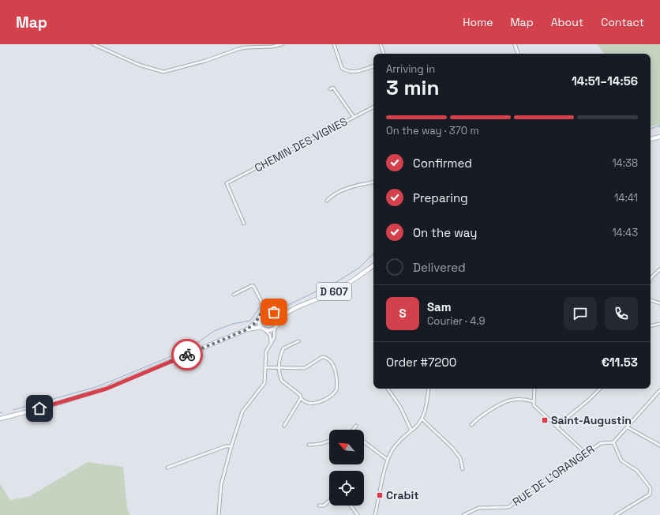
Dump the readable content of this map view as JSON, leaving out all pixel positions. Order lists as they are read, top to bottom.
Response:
{
  "streets": {
    "main road": ["D 607"],
    "street": ["CHEMIN DES VIGNES", "RUE DE L'ORANGER"]
  },
  "places": {
    "transit": ["Saint-Augustin", "Crabit"]
  },
  "north": "top left",
  "page": {
    "header": "Map",
    "nav": [
      "Home",
      "Map",
      "About",
      "Contact"
    ],
    "heading": ["3 min", "Arriving in", "14:51–14:56"],
    "panel": [
      "Sam",
      "Courier · 4.9",
      "Order #7200",
      "€11.53"
    ],
    "bar": "On the way · 370 m",
    "list": [
      ["Confirmed", "14:38"],
      ["Preparing", "14:41"],
      ["On the way", "14:43"],
      "Delivered"
    ],
    "round": "S"
  }
}
